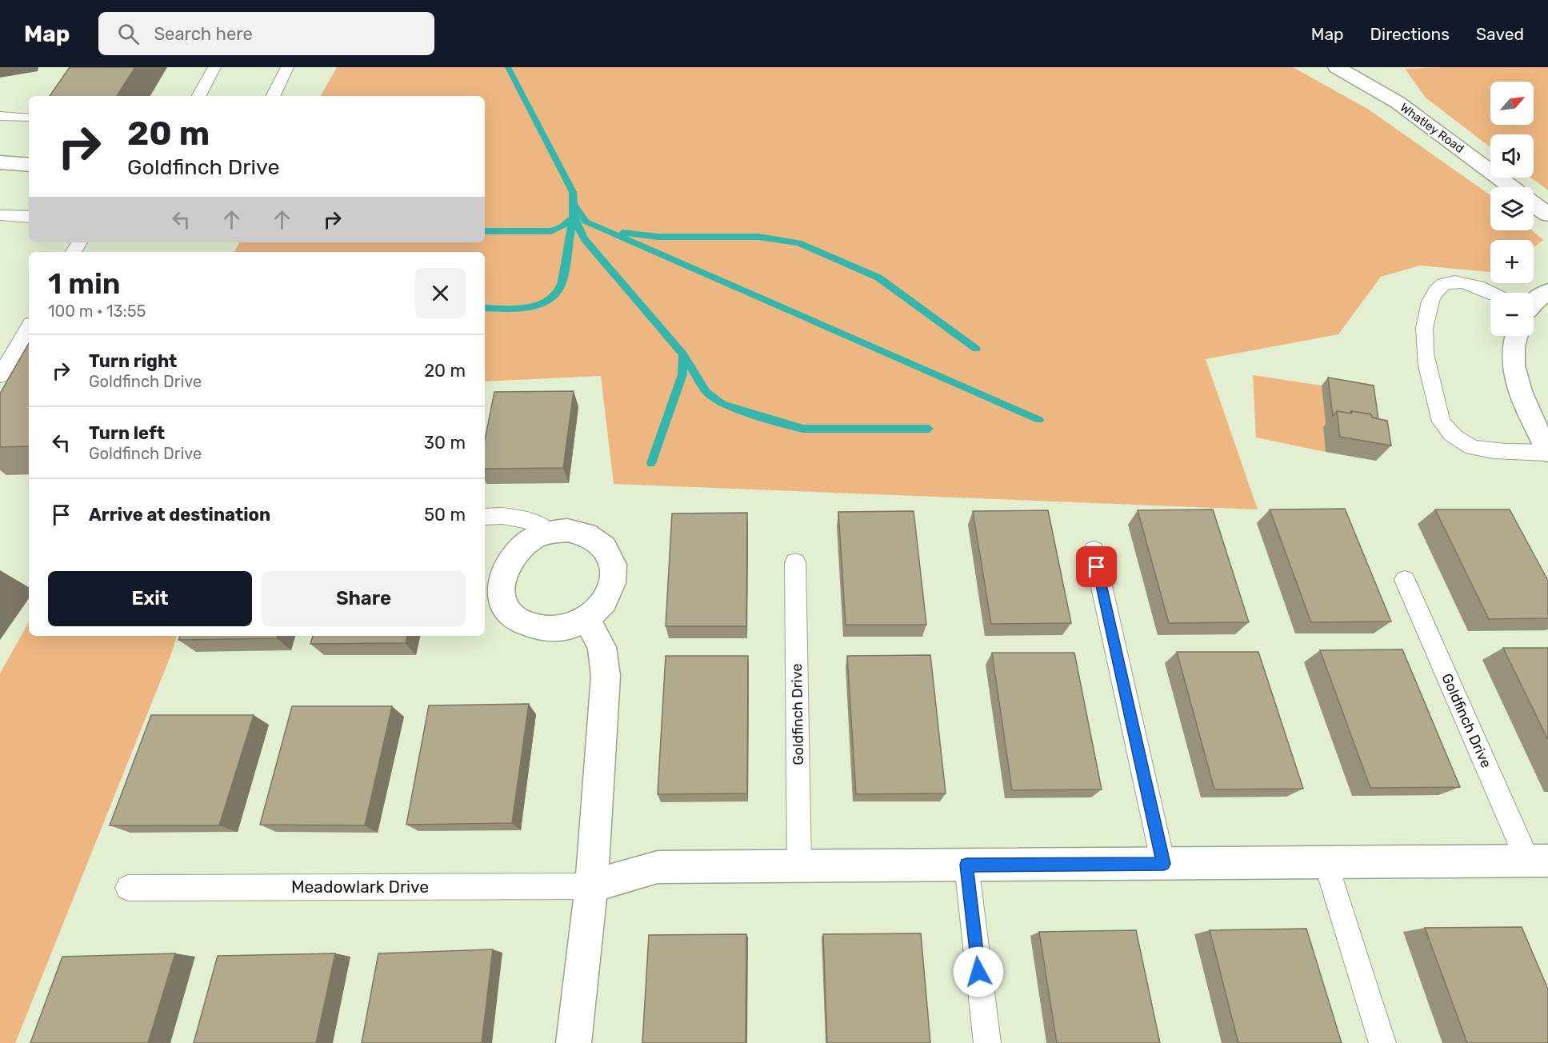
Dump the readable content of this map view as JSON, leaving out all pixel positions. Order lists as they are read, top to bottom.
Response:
{
  "streets": {
    "street": ["Whatley Road", "Goldfinch Drive"],
    "lane": ["Meadowlark Drive"]
  },
  "crossings": [
    ["Goldfinch Drive", "Meadowlark Drive"]
  ],
  "north": "top right",
  "page": {
    "header": "Map",
    "search": "Search here",
    "nav": ["Map", "Directions", "Saved"],
    "map_buttons": ["+", "−"],
    "turn": ["20 m", "Goldfinch Drive"],
    "heading": ["1 min", "100 m · 13:55"],
    "list": [
      {
        "name": "Turn right",
        "note": "Goldfinch Drive",
        "value": "20 m"
      },
      {
        "name": "Turn left",
        "note": "Goldfinch Drive",
        "value": "30 m"
      },
      {
        "name": "Arrive at destination",
        "value": "50 m"
      }
    ],
    "buttons": ["Exit", "Share"]
  }
}
